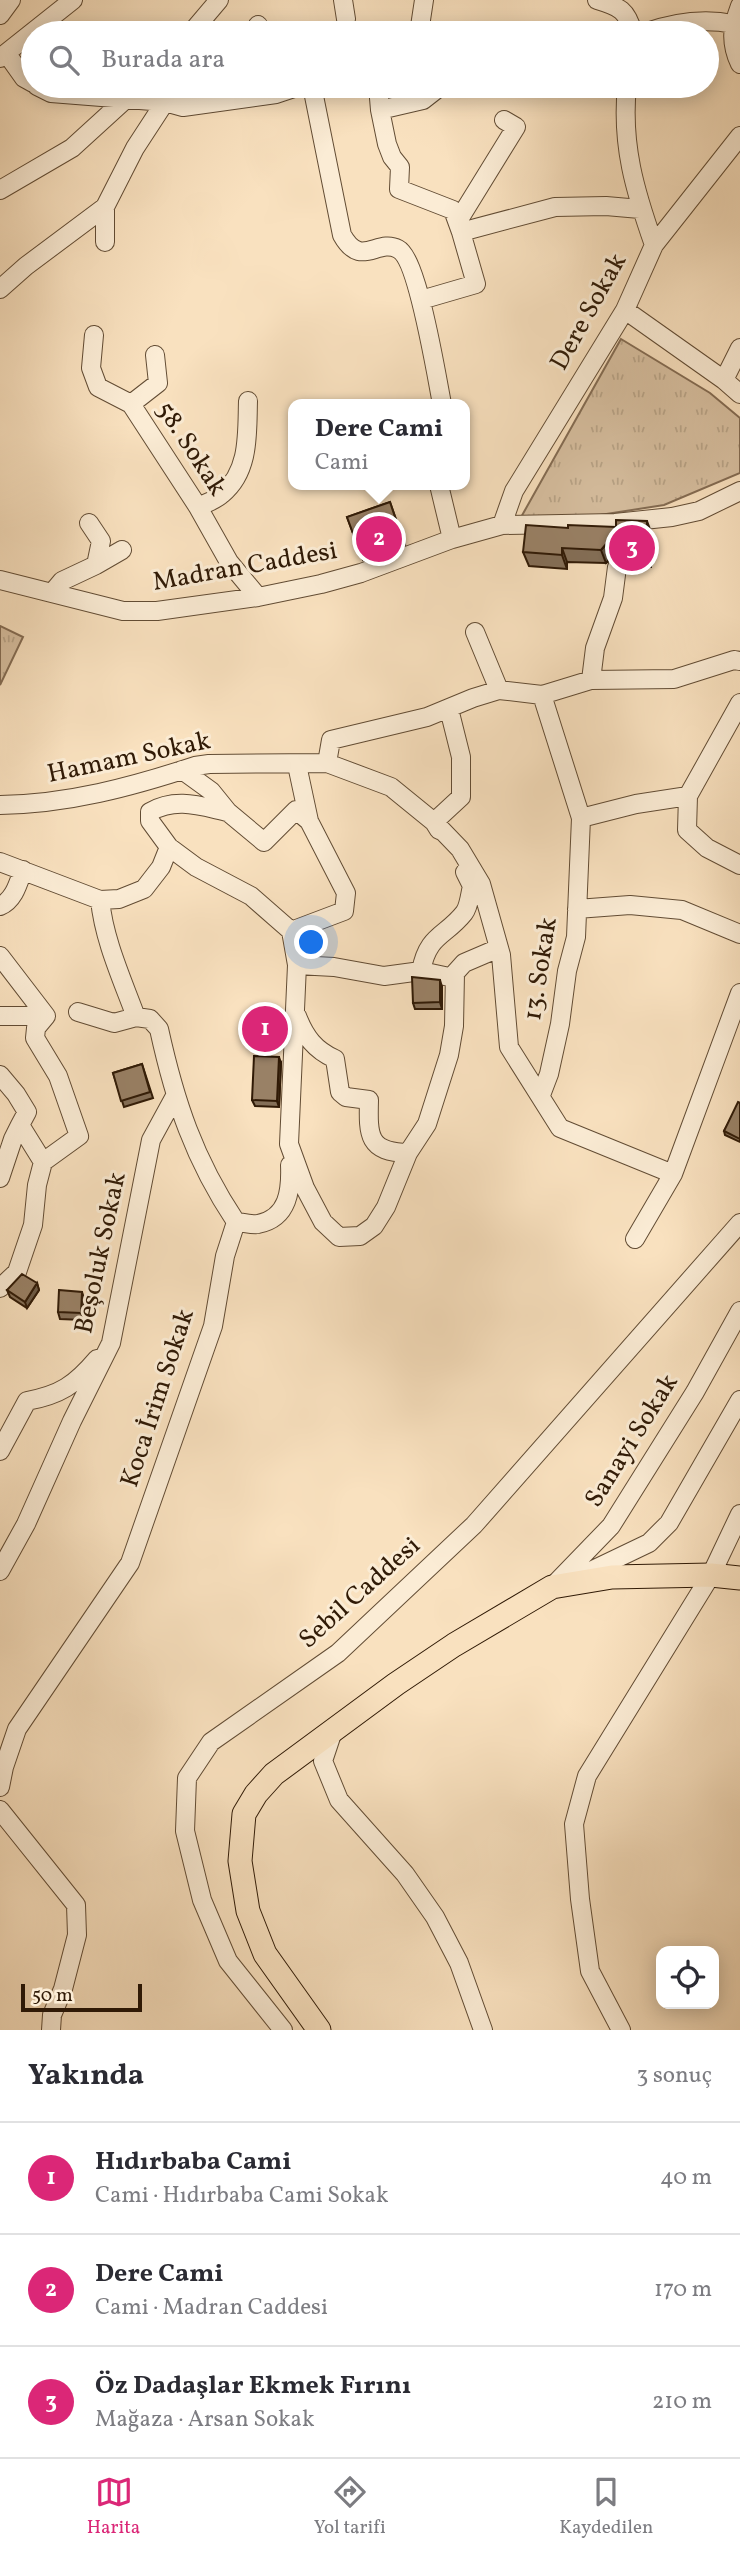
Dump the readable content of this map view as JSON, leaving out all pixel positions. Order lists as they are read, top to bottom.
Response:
{
  "streets": {
    "street": [
      "Dere Sokak",
      "58. Sokak",
      "Madran Caddesi",
      "Hamam Sokak",
      "13. Sokak",
      "Beşoluk Sokak",
      "Koca İrim Sokak",
      "Sanayi Sokak",
      "Sebil Caddesi"
    ]
  },
  "crossings": [
    ["Dere Sokak", "Madran Caddesi"],
    ["58. Sokak", "Madran Caddesi"]
  ],
  "scale_bar": "50 m",
  "page": {
    "search": "Burada ara",
    "popup": ["Dere Cami", "Cami"],
    "pins": ["2", "3", "1"],
    "scale": "50 m",
    "heading": ["Yakında", "3 sonuç"],
    "list": [
      {
        "mark": "1",
        "name": "Hıdırbaba Cami",
        "note": "Cami · Hıdırbaba Cami Sokak",
        "value": "40 m"
      },
      {
        "mark": "2",
        "name": "Dere Cami",
        "note": "Cami · Madran Caddesi",
        "value": "170 m"
      },
      {
        "mark": "3",
        "name": "Öz Dadaşlar Ekmek Fırını",
        "note": "Mağaza · Arsan Sokak",
        "value": "210 m"
      }
    ],
    "nav": ["Harita", "Yol tarifi", "Kaydedilen"]
  }
}
